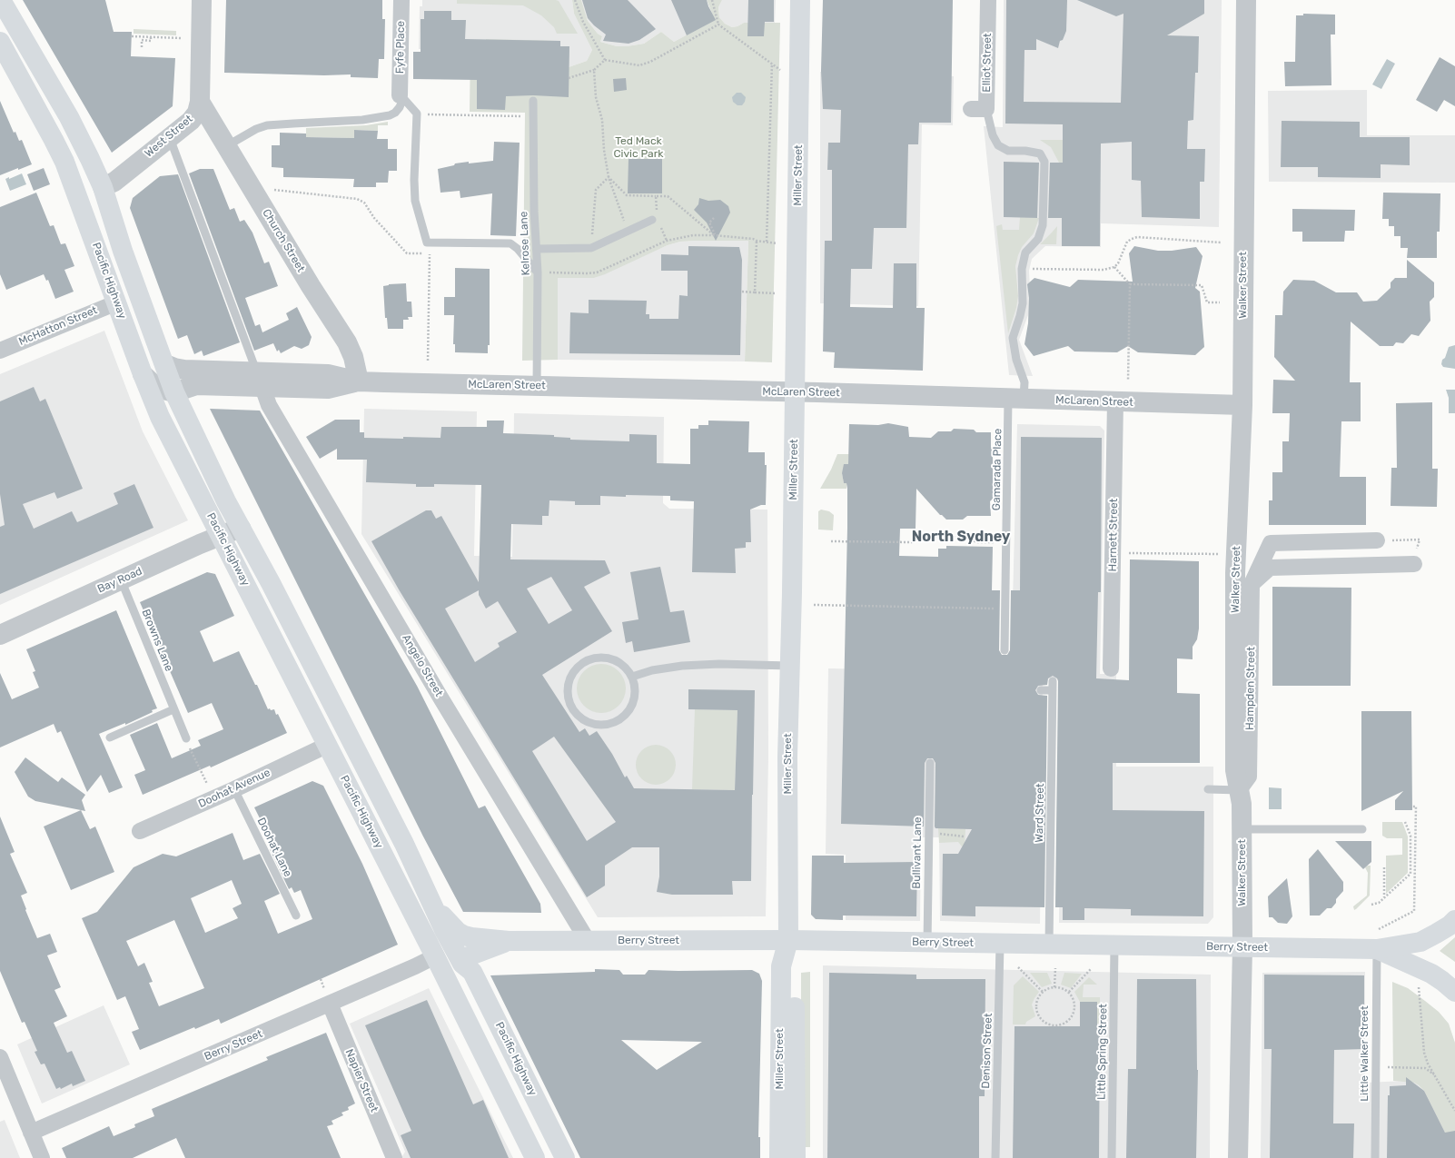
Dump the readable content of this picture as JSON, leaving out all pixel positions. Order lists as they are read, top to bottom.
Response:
{
  "streets": {
    "main road": ["Miller Street", "Pacific Highway", "Berry Street"],
    "street": [
      "Fyfe Place",
      "Elliot Street",
      "West Street",
      "Church Street",
      "Walker Street",
      "McHatton Street",
      "McLaren Street",
      "Harnett Street",
      "Bay Road",
      "Angelo Street",
      "Hampden Street",
      "Doohat Avenue",
      "Napier Street"
    ],
    "lane": [
      "Kelrose Lane",
      "Gamarada Place",
      "Browns Lane",
      "Ward Street",
      "Doohat Lane",
      "Bullivant Lane",
      "Denison Street",
      "Little Spring Street",
      "Little Walker Street"
    ]
  },
  "crossings": [
    ["Elliot Street", "Gamarada Place"],
    ["West Street", "Church Street"],
    ["West Street", "Pacific Highway"],
    ["Miller Street", "McLaren Street"],
    ["Miller Street", "Berry Street"],
    ["Church Street", "McLaren Street"],
    ["Kelrose Lane", "McLaren Street"],
    ["Pacific Highway", "McHatton Street"],
    ["Pacific Highway", "McLaren Street"],
    ["Pacific Highway", "Bay Road"],
    ["Pacific Highway", "Doohat Avenue"],
    ["Pacific Highway", "Berry Street"],
    ["Walker Street", "McLaren Street"],
    ["Walker Street", "Hampden Street"],
    ["Walker Street", "Berry Street"],
    ["McLaren Street", "Gamarada Place"],
    ["McLaren Street", "Harnett Street"],
    ["McLaren Street", "Angelo Street"],
    ["Bay Road", "Browns Lane"],
    ["Angelo Street", "Berry Street"],
    ["Doohat Avenue", "Doohat Lane"],
    ["Ward Street", "Berry Street"],
    ["Bullivant Lane", "Berry Street"],
    ["Berry Street", "Denison Street"],
    ["Berry Street", "Little Spring Street"],
    ["Berry Street", "Little Walker Street"],
    ["Berry Street", "Napier Street"]
  ],
  "districts": ["North Sydney"],
  "parks": ["Ted Mack Civic Park"]
}
